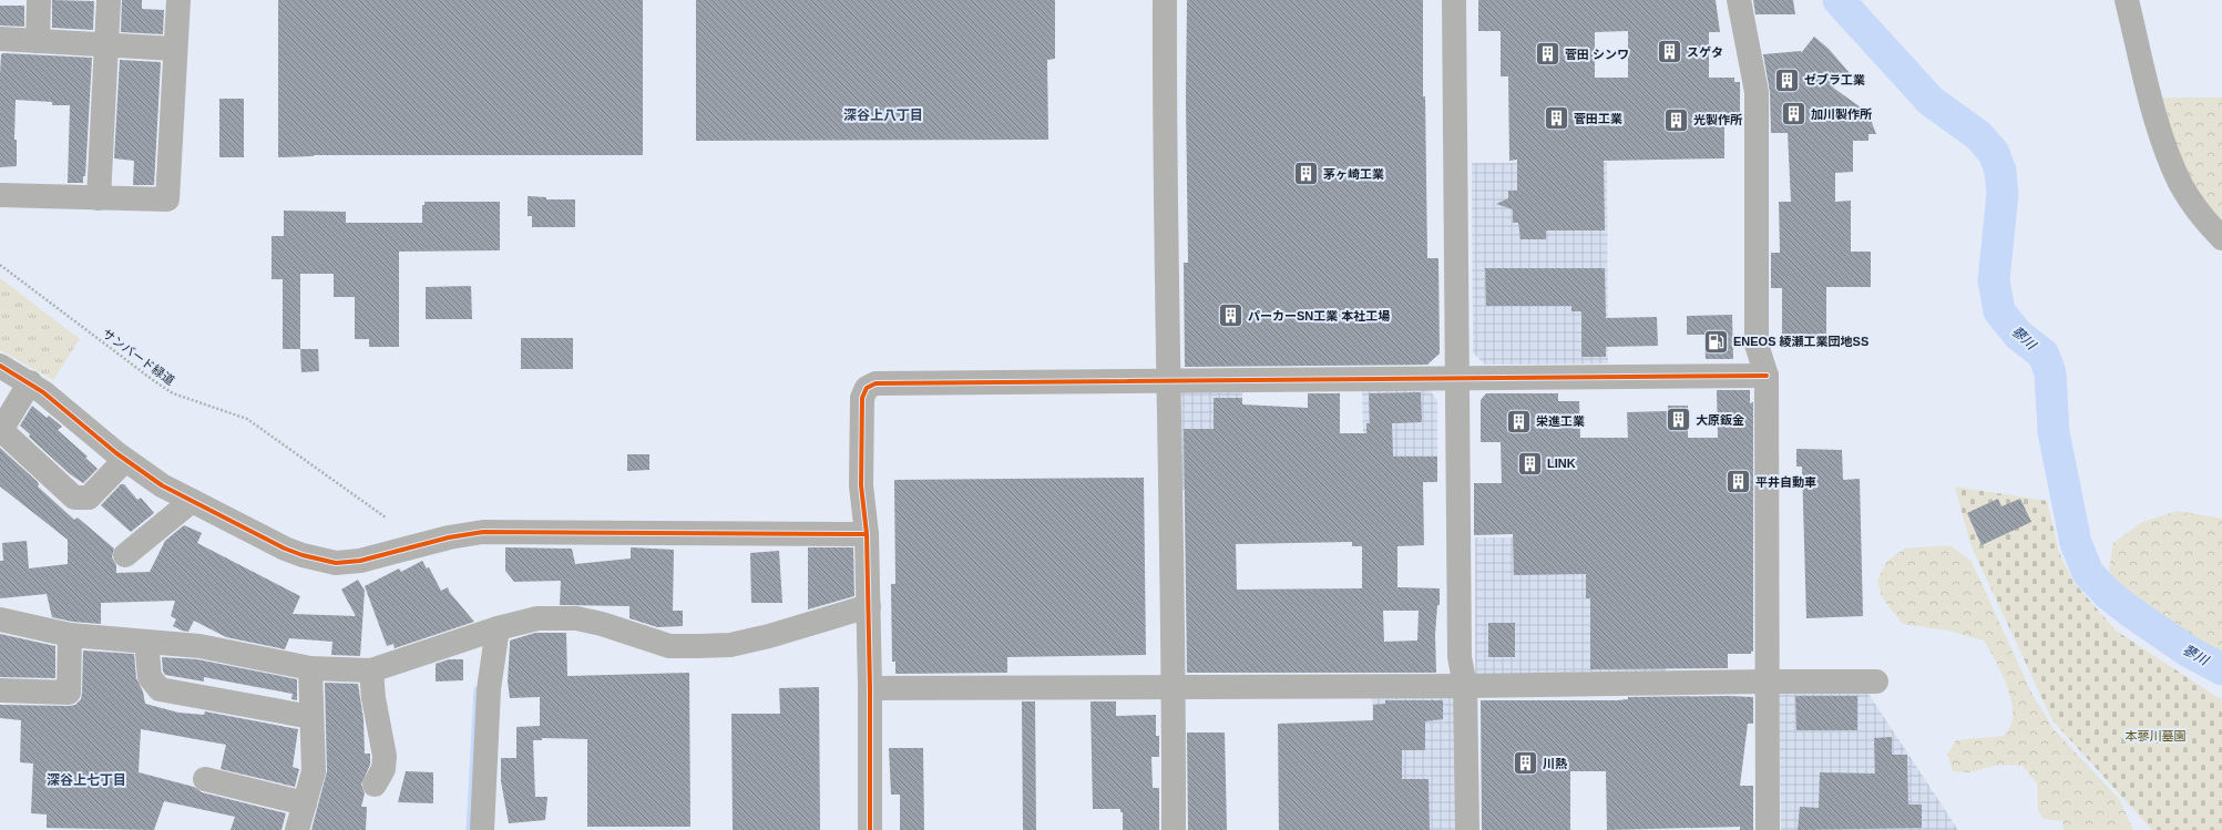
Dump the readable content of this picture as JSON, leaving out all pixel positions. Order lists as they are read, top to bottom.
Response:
{
  "streets": {
    "path": ["サンバード緑道"]
  },
  "districts": ["深谷上八丁目", "深谷上七丁目"],
  "water": ["蓼川"],
  "parks": ["本蓼川墓園"],
  "places": {
    "building": [
      "スゲタ",
      "菅田 シンワ",
      "ゼブラ工業",
      "加川製作所",
      "菅田工業",
      "光製作所",
      "茅ヶ崎工業",
      "パーカーSN工業 本社工場",
      "大原鈑金",
      "栄進工業",
      "LINK",
      "平井自動車",
      "川熱"
    ],
    "fuel station": ["ENEOS 綾瀬工業団地SS"]
  }
}
